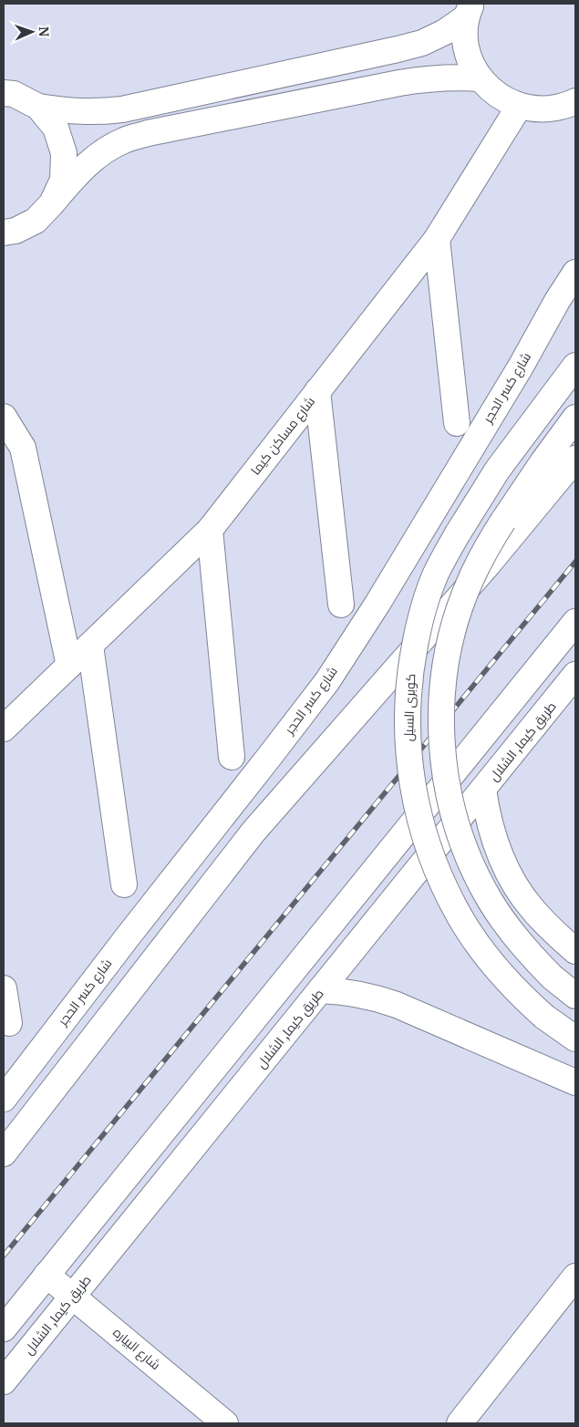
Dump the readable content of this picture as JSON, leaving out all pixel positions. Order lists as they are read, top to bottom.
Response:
{
  "streets": {
    "main road": [
      "شارع كسر الحجر",
      "شارع مساكن كيما",
      "كوبرى السيل",
      "طريق كيما, الشلال",
      "شارع البياره"
    ]
  },
  "crossings": [
    ["طريق كيما, الشلال", "شارع البياره"]
  ],
  "north": "right"
}
